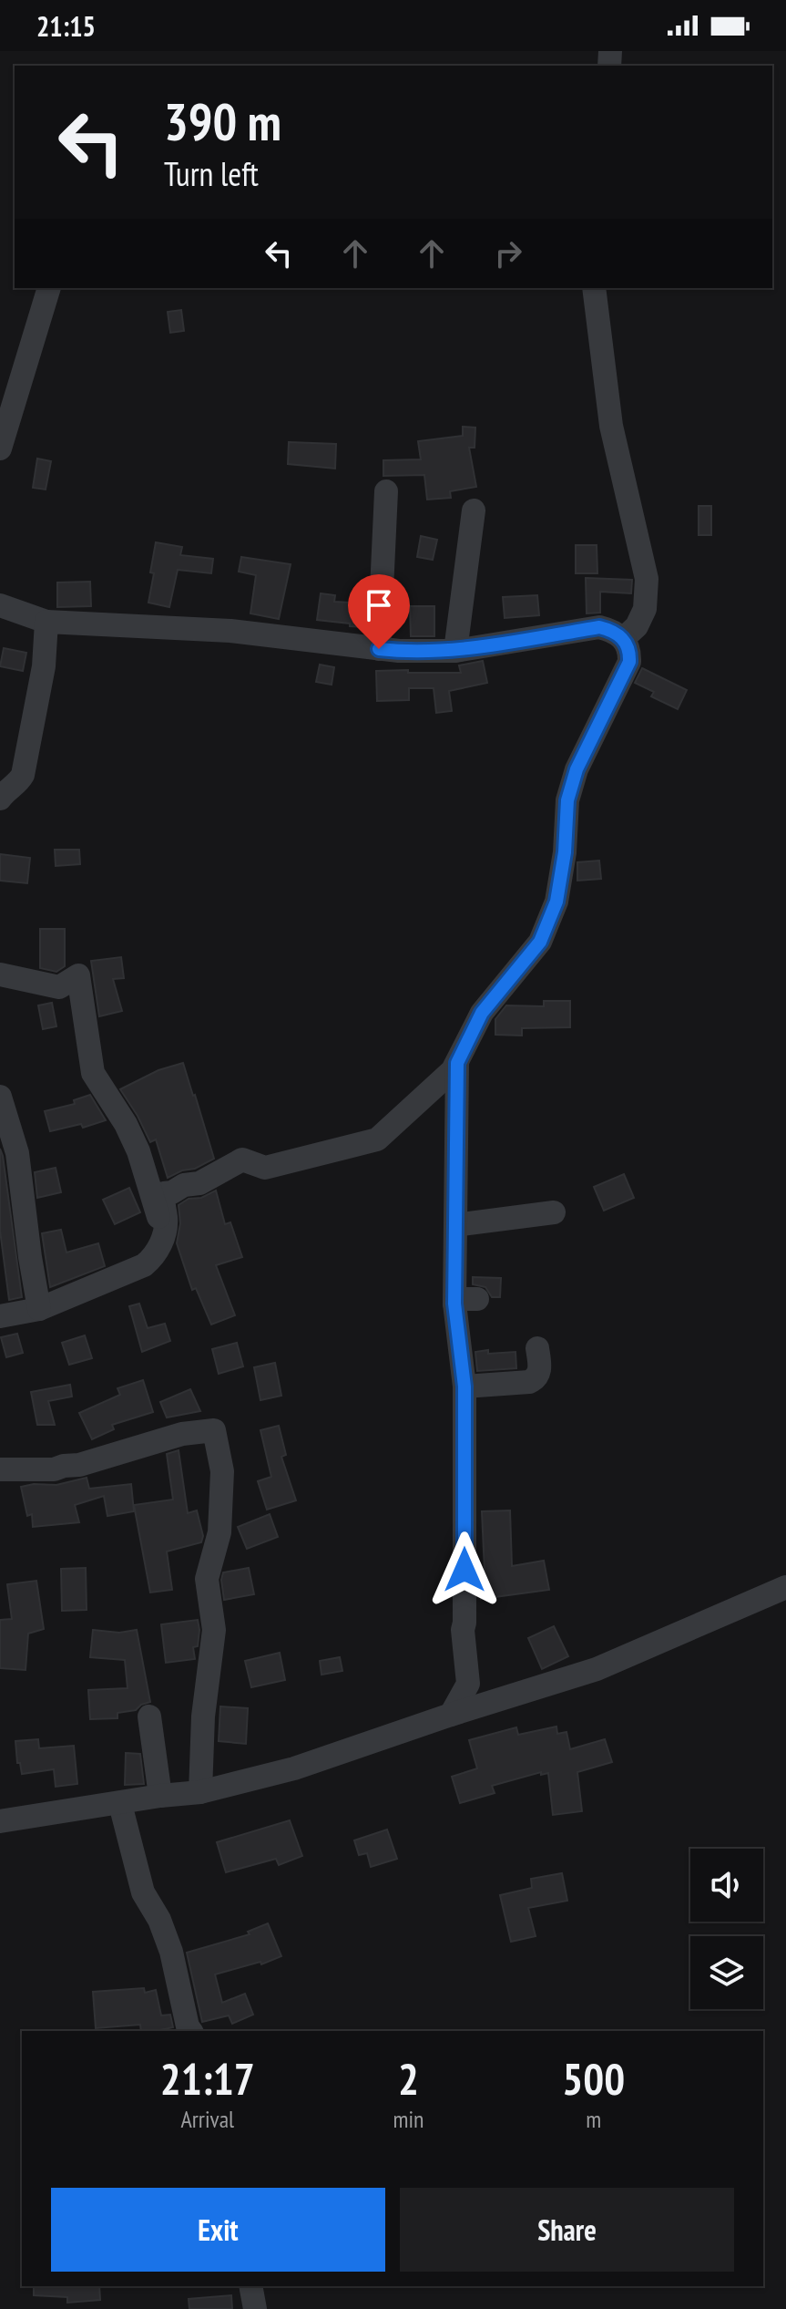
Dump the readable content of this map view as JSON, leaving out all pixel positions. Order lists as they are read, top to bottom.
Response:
{
  "page": {
    "status": "21:15",
    "turn": ["390 m", "Turn left"],
    "eta": [
      "21:17",
      "Arrival",
      "2",
      "min",
      "500",
      "m"
    ],
    "buttons": ["Exit", "Share"]
  }
}
